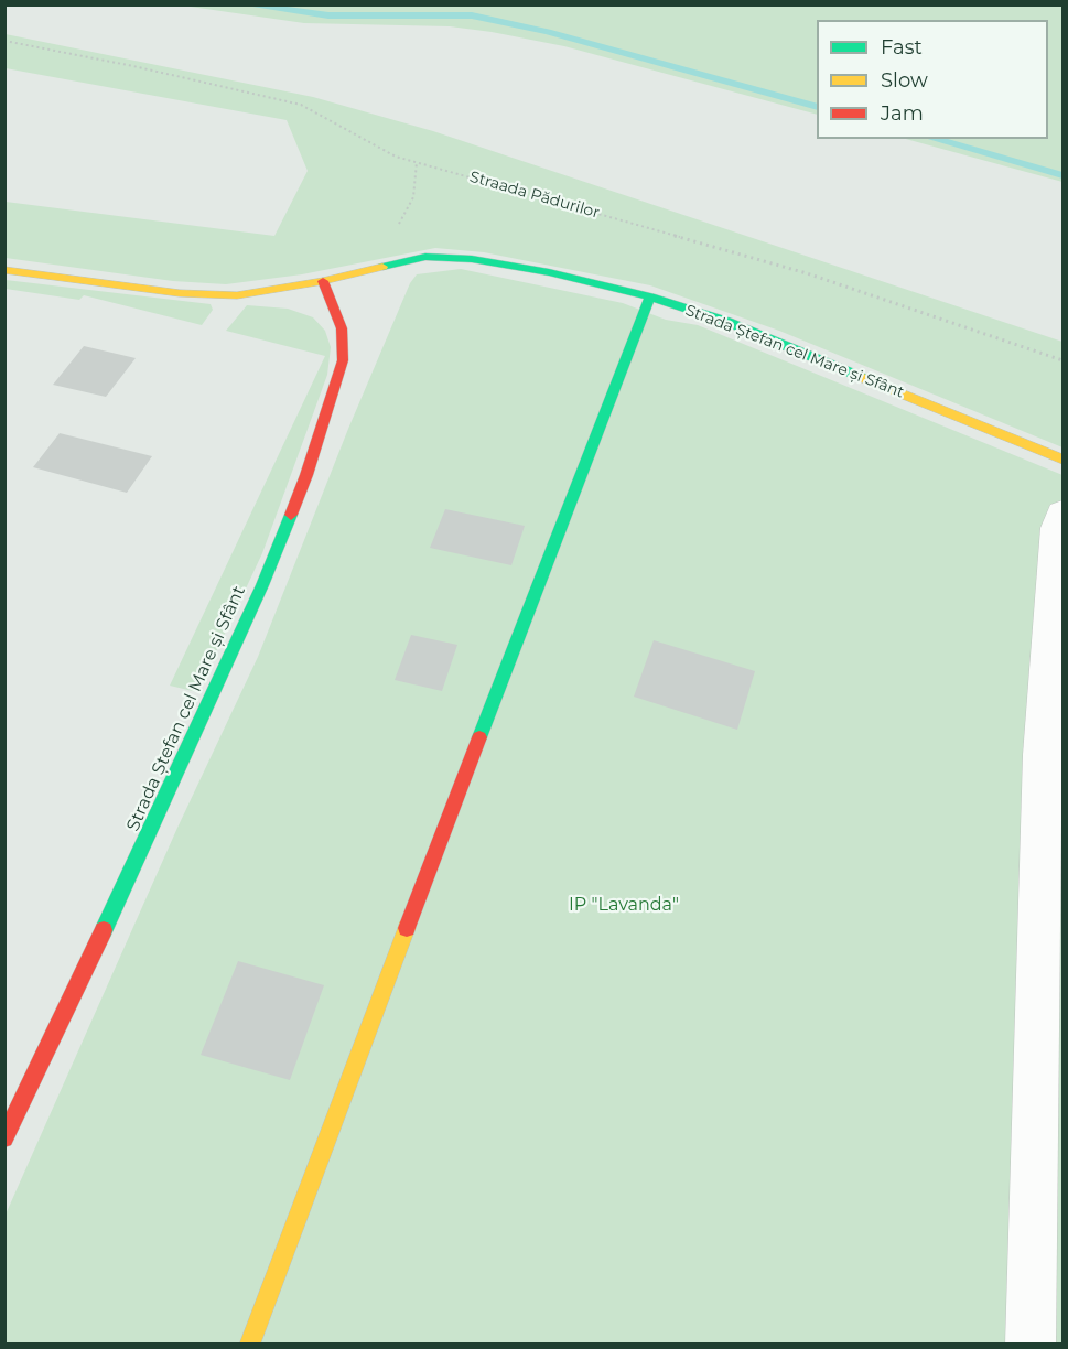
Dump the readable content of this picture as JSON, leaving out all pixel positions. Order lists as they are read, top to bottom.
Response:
{
  "streets": {
    "street": ["Strada Ștefan cel Mare și Sfânt"],
    "path": ["Straada Pădurilor"]
  },
  "parks": ["IP \"Lavanda\""],
  "legend": ["Fast", "Slow", "Jam"]
}
